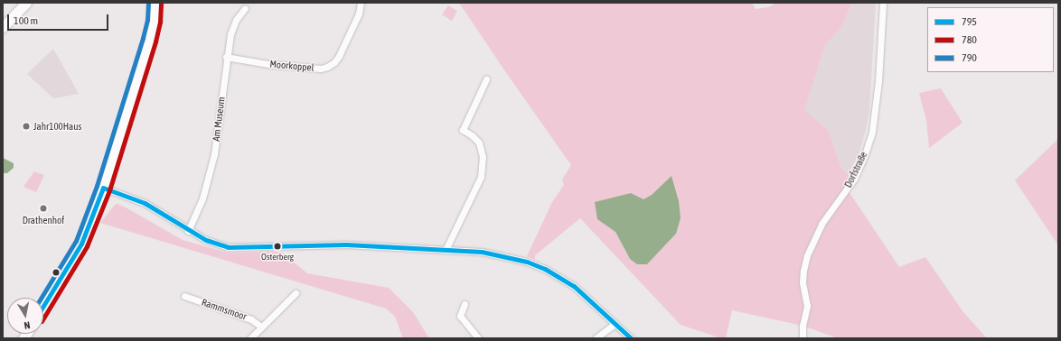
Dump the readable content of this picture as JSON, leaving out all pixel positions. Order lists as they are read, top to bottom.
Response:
{
  "streets": {
    "street": [
      "Moorkoppel",
      "Am Museum",
      "Dorfstraße",
      "Rammsmoor"
    ]
  },
  "crossings": [
    ["Moorkoppel", "Am Museum"]
  ],
  "places": ["Jahr100Haus", "Drathenhof", "Osterberg"],
  "lines": ["transit line 780", "transit line 790", "transit line 795"],
  "legend": ["795", "780", "790"],
  "scale_bar": "100 m",
  "north": "bottom"
}
